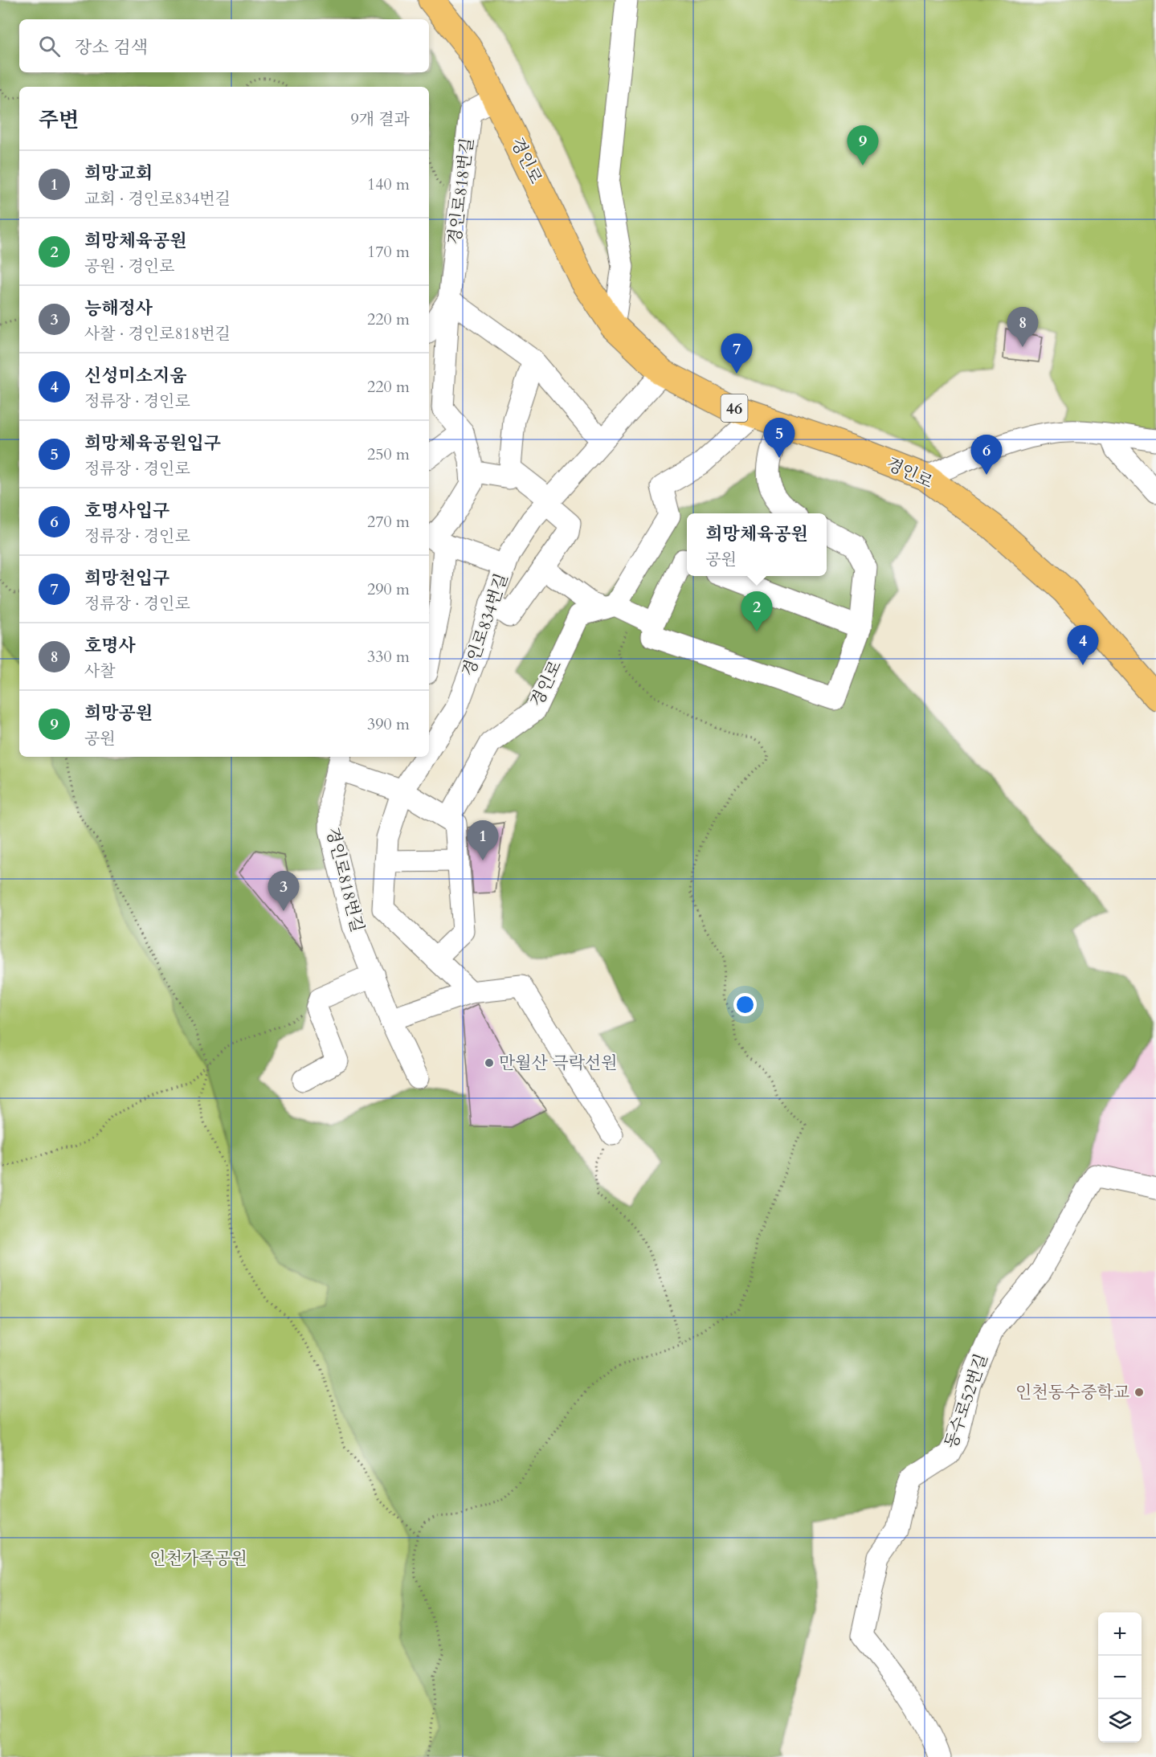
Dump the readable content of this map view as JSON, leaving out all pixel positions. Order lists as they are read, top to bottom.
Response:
{
  "streets": {
    "main road": ["경인로", "46"],
    "street": ["경인로818번길", "경인로834번길", "동수로52번길"]
  },
  "crossings": [
    ["경인로", "경인로818번길"],
    ["경인로", "경인로834번길"]
  ],
  "parks": ["인천가족공원"],
  "places": ["만월산 극락선원", "인천동수중학교"],
  "page": {
    "search": "장소 검색",
    "heading": ["주변", "9개 결과"],
    "pins": [
      "9",
      "8",
      "7",
      "5",
      "6",
      "2",
      "4",
      "1",
      "3"
    ],
    "list": [
      {
        "mark": "1",
        "name": "희망교회",
        "note": "교회 · 경인로834번길",
        "value": "140 m"
      },
      {
        "mark": "2",
        "name": "희망체육공원",
        "note": "공원 · 경인로",
        "value": "170 m"
      },
      {
        "mark": "3",
        "name": "능해정사",
        "note": "사찰 · 경인로818번길",
        "value": "220 m"
      },
      {
        "mark": "4",
        "name": "신성미소지움",
        "note": "정류장 · 경인로",
        "value": "220 m"
      },
      {
        "mark": "5",
        "name": "희망체육공원입구",
        "note": "정류장 · 경인로",
        "value": "250 m"
      },
      {
        "mark": "6",
        "name": "호명사입구",
        "note": "정류장 · 경인로",
        "value": "270 m"
      },
      {
        "mark": "7",
        "name": "희망천입구",
        "note": "정류장 · 경인로",
        "value": "290 m"
      },
      {
        "mark": "8",
        "name": "호명사",
        "note": "사찰",
        "value": "330 m"
      },
      {
        "mark": "9",
        "name": "희망공원",
        "note": "공원",
        "value": "390 m"
      }
    ],
    "popup": ["희망체육공원", "공원"],
    "map_buttons": ["+", "−"]
  }
}
